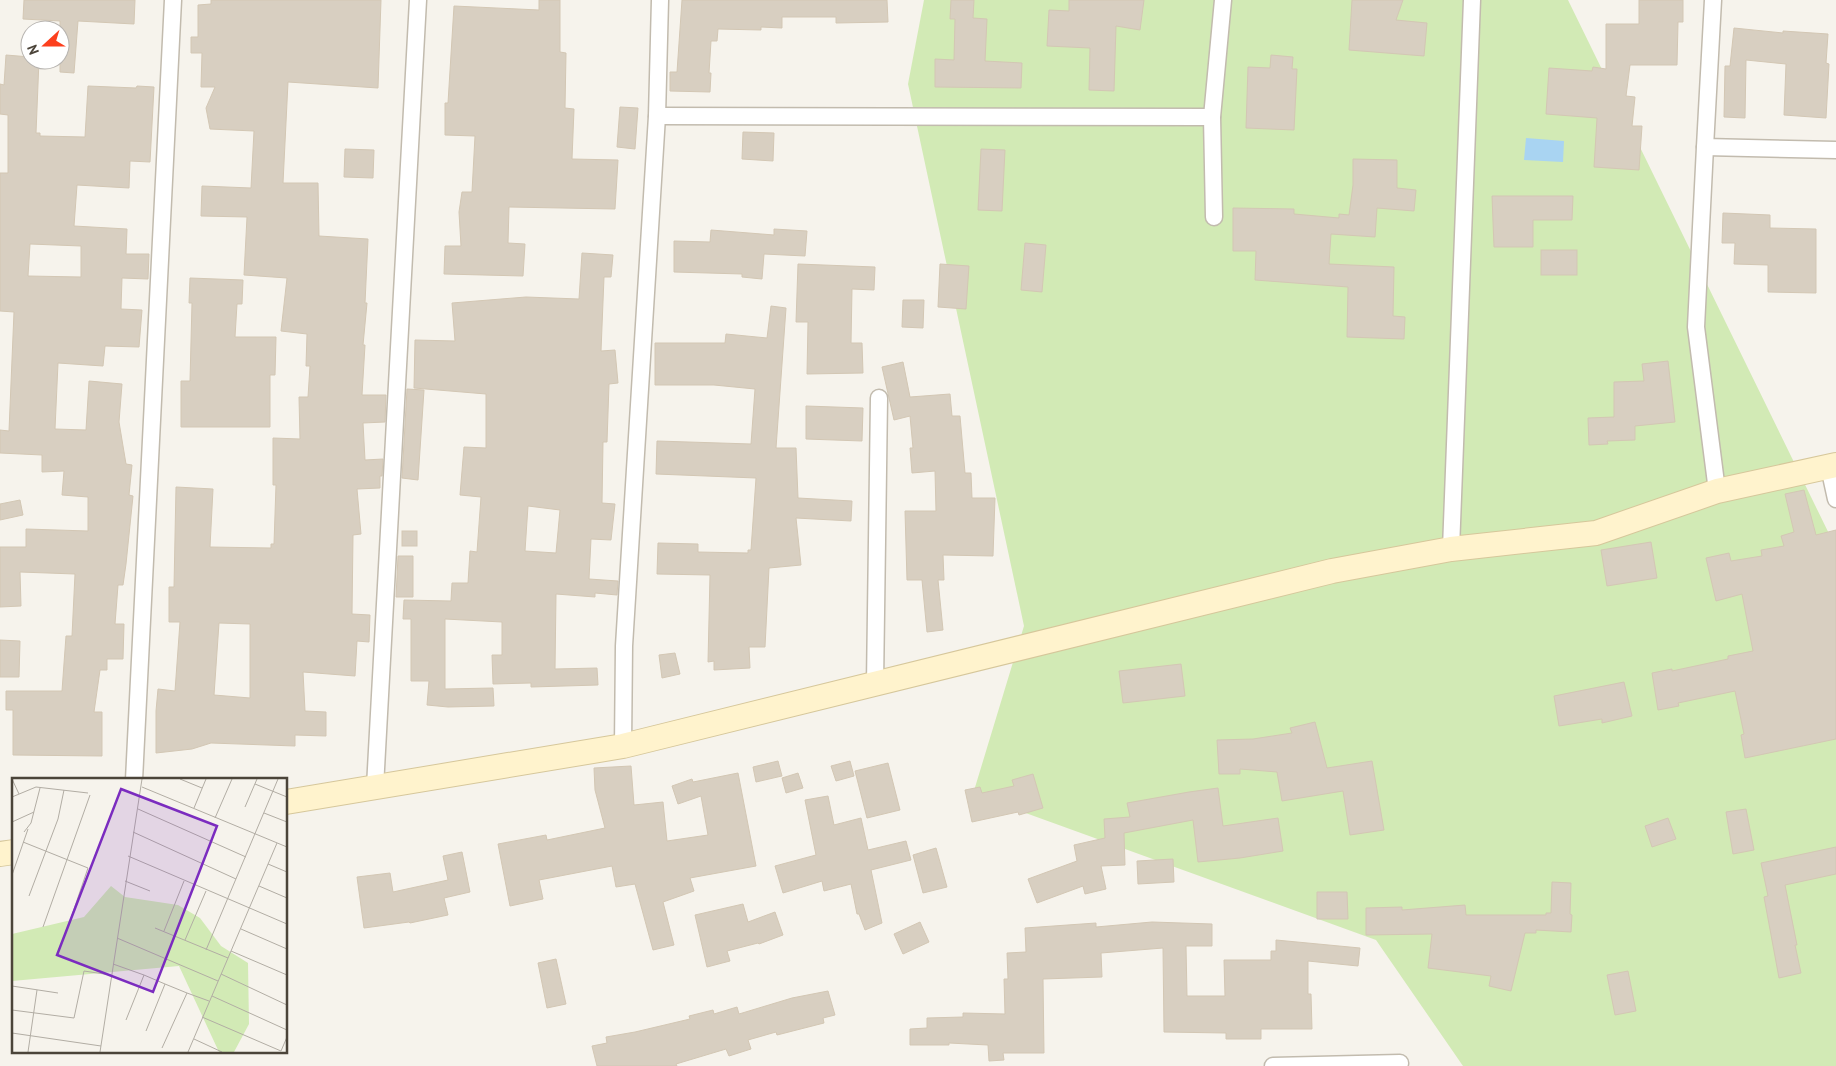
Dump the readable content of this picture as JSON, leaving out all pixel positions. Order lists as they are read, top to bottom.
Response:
{
  "north": "left"
}
